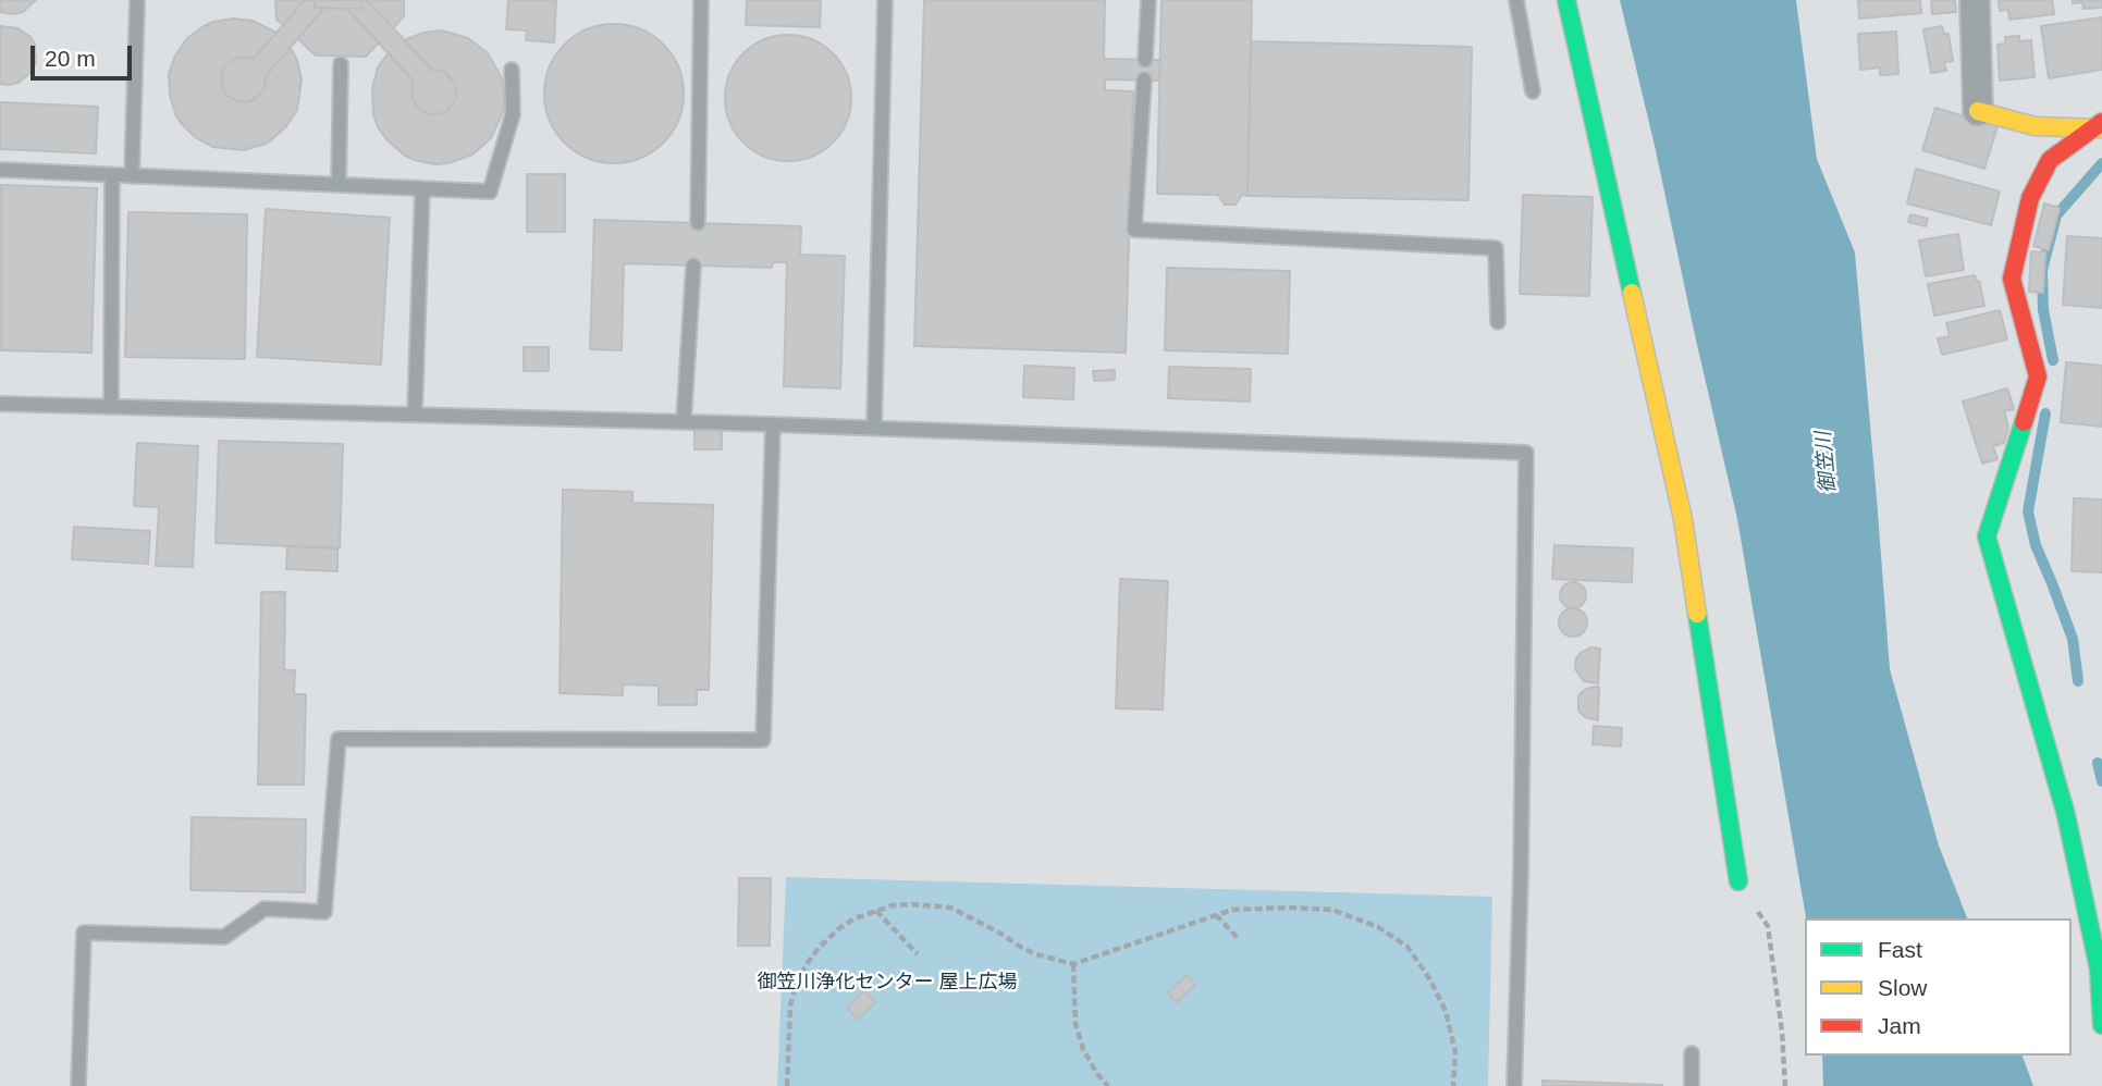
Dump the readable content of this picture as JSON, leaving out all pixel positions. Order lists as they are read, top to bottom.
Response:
{
  "water": ["御笠川"],
  "parks": ["御笠川浄化センター 屋上広場"],
  "legend": ["Fast", "Slow", "Jam"],
  "scale_bar": "20 m"
}
